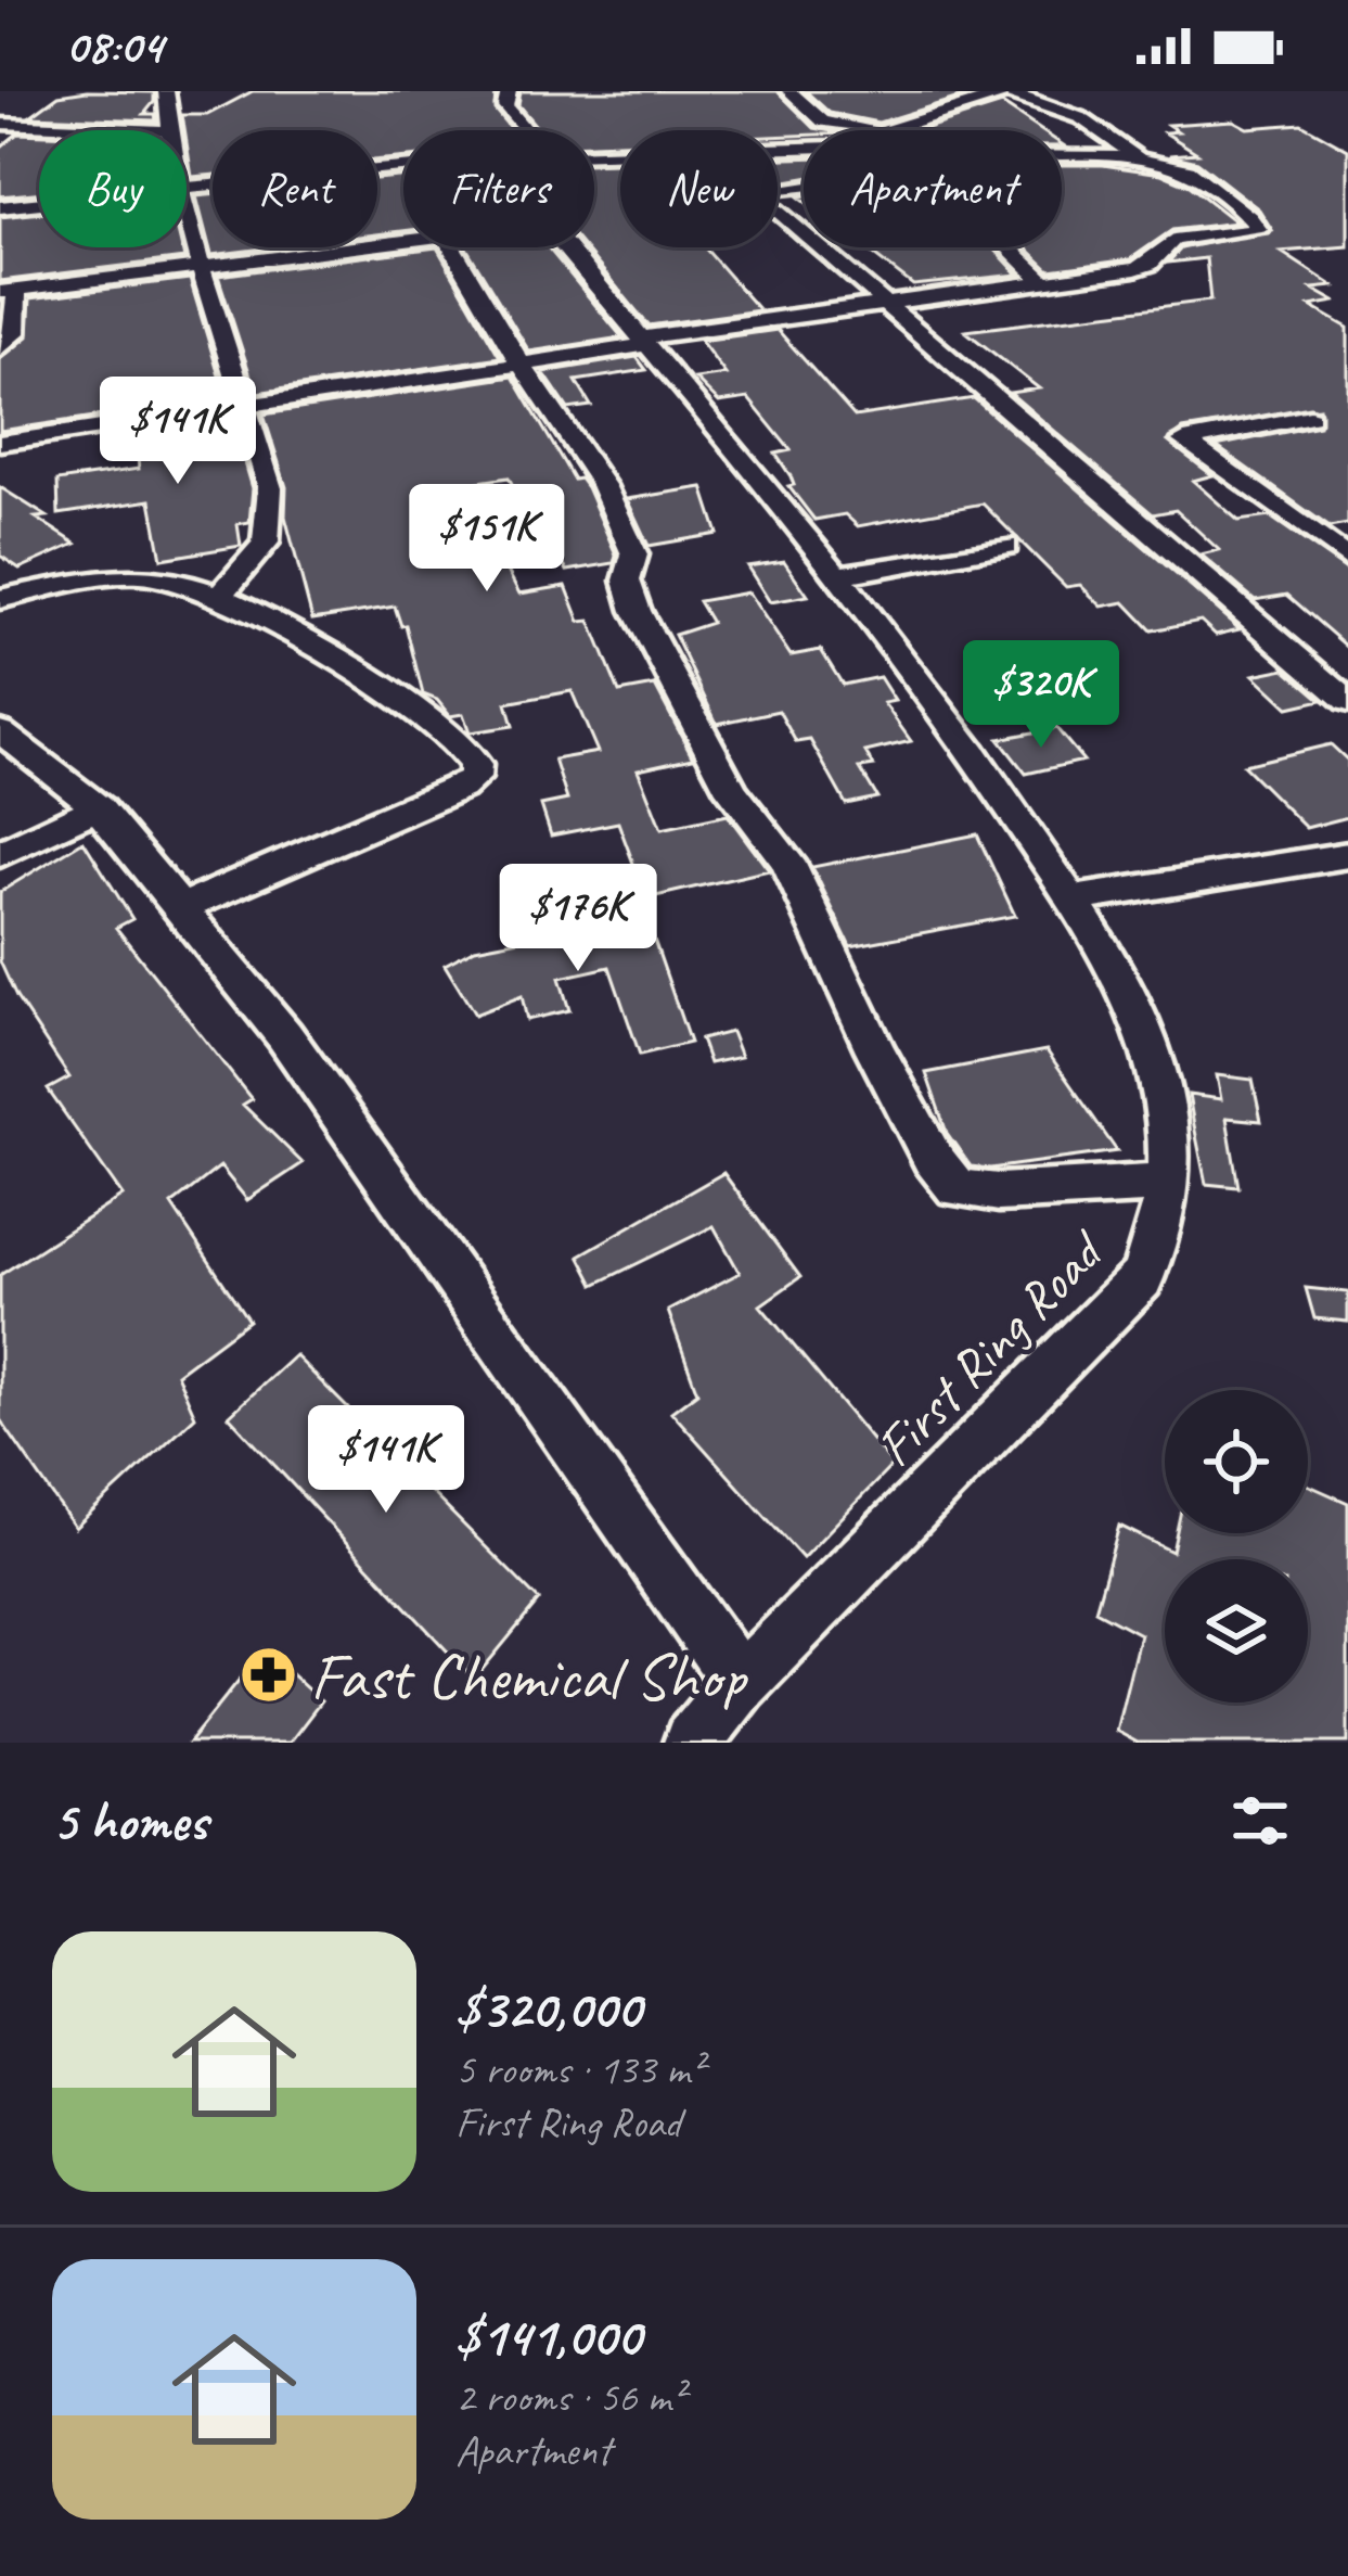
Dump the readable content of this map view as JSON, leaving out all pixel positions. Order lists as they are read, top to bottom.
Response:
{
  "streets": {
    "street": ["First Ring Road"]
  },
  "places": {
    "pharmacy": ["Fast Chemical Shop"]
  },
  "page": {
    "status": "08:04",
    "chip": [
      "Buy",
      "Rent",
      "Filters",
      "New",
      "Apartment"
    ],
    "price": [
      "$141K",
      "$151K",
      "$320K",
      "$176K",
      "$141K"
    ],
    "heading": "5 homes",
    "list": [
      {
        "name": "$320,000",
        "note": "5 rooms · 133 m² · First Ring Road"
      },
      {
        "name": "$141,000",
        "note": "2 rooms · 56 m² · Apartment"
      }
    ]
  }
}
